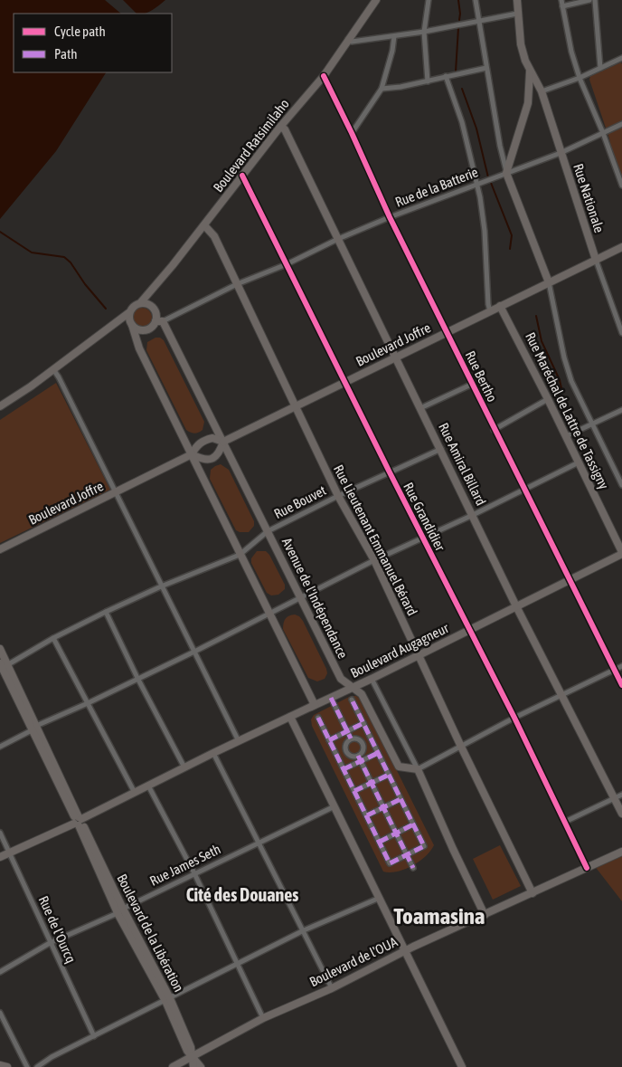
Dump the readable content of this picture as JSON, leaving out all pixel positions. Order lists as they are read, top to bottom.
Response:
{
  "streets": {
    "street": [
      "Boulevard Ratsimilaho",
      "Rue de la Batterie",
      "Rue Nationale",
      "Boulevard Joffre",
      "Rue Bertho",
      "Rue Maréchal de Lattre de Tassigny",
      "Rue Amiral Billard",
      "Rue Bouvet",
      "Rue Grandidier",
      "Rue Lieutenant Emmanuel Bérard",
      "Avenue de l'Indépendance",
      "Boulevard Augagneur",
      "Rue James Seth",
      "Rue de l'Ourcq",
      "Boulevard de la Libération",
      "Boulevard de l'OUA"
    ]
  },
  "crossings": [
    ["Boulevard Ratsimilaho", "Rue de la Batterie"],
    ["Boulevard Ratsimilaho", "Rue Bertho"],
    ["Boulevard Ratsimilaho", "Rue Amiral Billard"],
    ["Boulevard Ratsimilaho", "Rue Grandidier"],
    ["Boulevard Ratsimilaho", "Rue Lieutenant Emmanuel Bérard"],
    ["Boulevard Ratsimilaho", "Avenue de l'Indépendance"],
    ["Rue de la Batterie", "Rue Nationale"],
    ["Rue de la Batterie", "Rue Bertho"],
    ["Rue de la Batterie", "Rue Amiral Billard"],
    ["Rue de la Batterie", "Rue Grandidier"],
    ["Rue de la Batterie", "Rue Lieutenant Emmanuel Bérard"],
    ["Rue de la Batterie", "Avenue de l'Indépendance"],
    ["Rue Nationale", "Boulevard Joffre"],
    ["Boulevard Joffre", "Rue Bertho"],
    ["Boulevard Joffre", "Rue Maréchal de Lattre de Tassigny"],
    ["Boulevard Joffre", "Rue Amiral Billard"],
    ["Boulevard Joffre", "Rue Grandidier"],
    ["Boulevard Joffre", "Rue Lieutenant Emmanuel Bérard"],
    ["Boulevard Joffre", "Avenue de l'Indépendance"],
    ["Rue Bertho", "Boulevard Augagneur"],
    ["Rue Maréchal de Lattre de Tassigny", "Boulevard Augagneur"],
    ["Rue Amiral Billard", "Rue Bouvet"],
    ["Rue Amiral Billard", "Boulevard Augagneur"],
    ["Rue Bouvet", "Rue Grandidier"],
    ["Rue Bouvet", "Rue Lieutenant Emmanuel Bérard"],
    ["Rue Bouvet", "Avenue de l'Indépendance"],
    ["Rue Bouvet", "Boulevard de la Libération"],
    ["Rue Grandidier", "Boulevard Augagneur"],
    ["Rue Grandidier", "Boulevard de l'OUA"],
    ["Rue Lieutenant Emmanuel Bérard", "Boulevard Augagneur"],
    ["Rue Lieutenant Emmanuel Bérard", "Boulevard de l'OUA"],
    ["Avenue de l'Indépendance", "Boulevard Augagneur"],
    ["Boulevard Augagneur", "Rue de l'Ourcq"],
    ["Boulevard Augagneur", "Boulevard de la Libération"],
    ["Rue James Seth", "Rue de l'Ourcq"],
    ["Rue James Seth", "Boulevard de la Libération"],
    ["Boulevard de la Libération", "Boulevard de l'OUA"]
  ],
  "districts": ["Cité des Douanes", "Toamasina"],
  "legend": ["Cycle path", "Path"]
}
